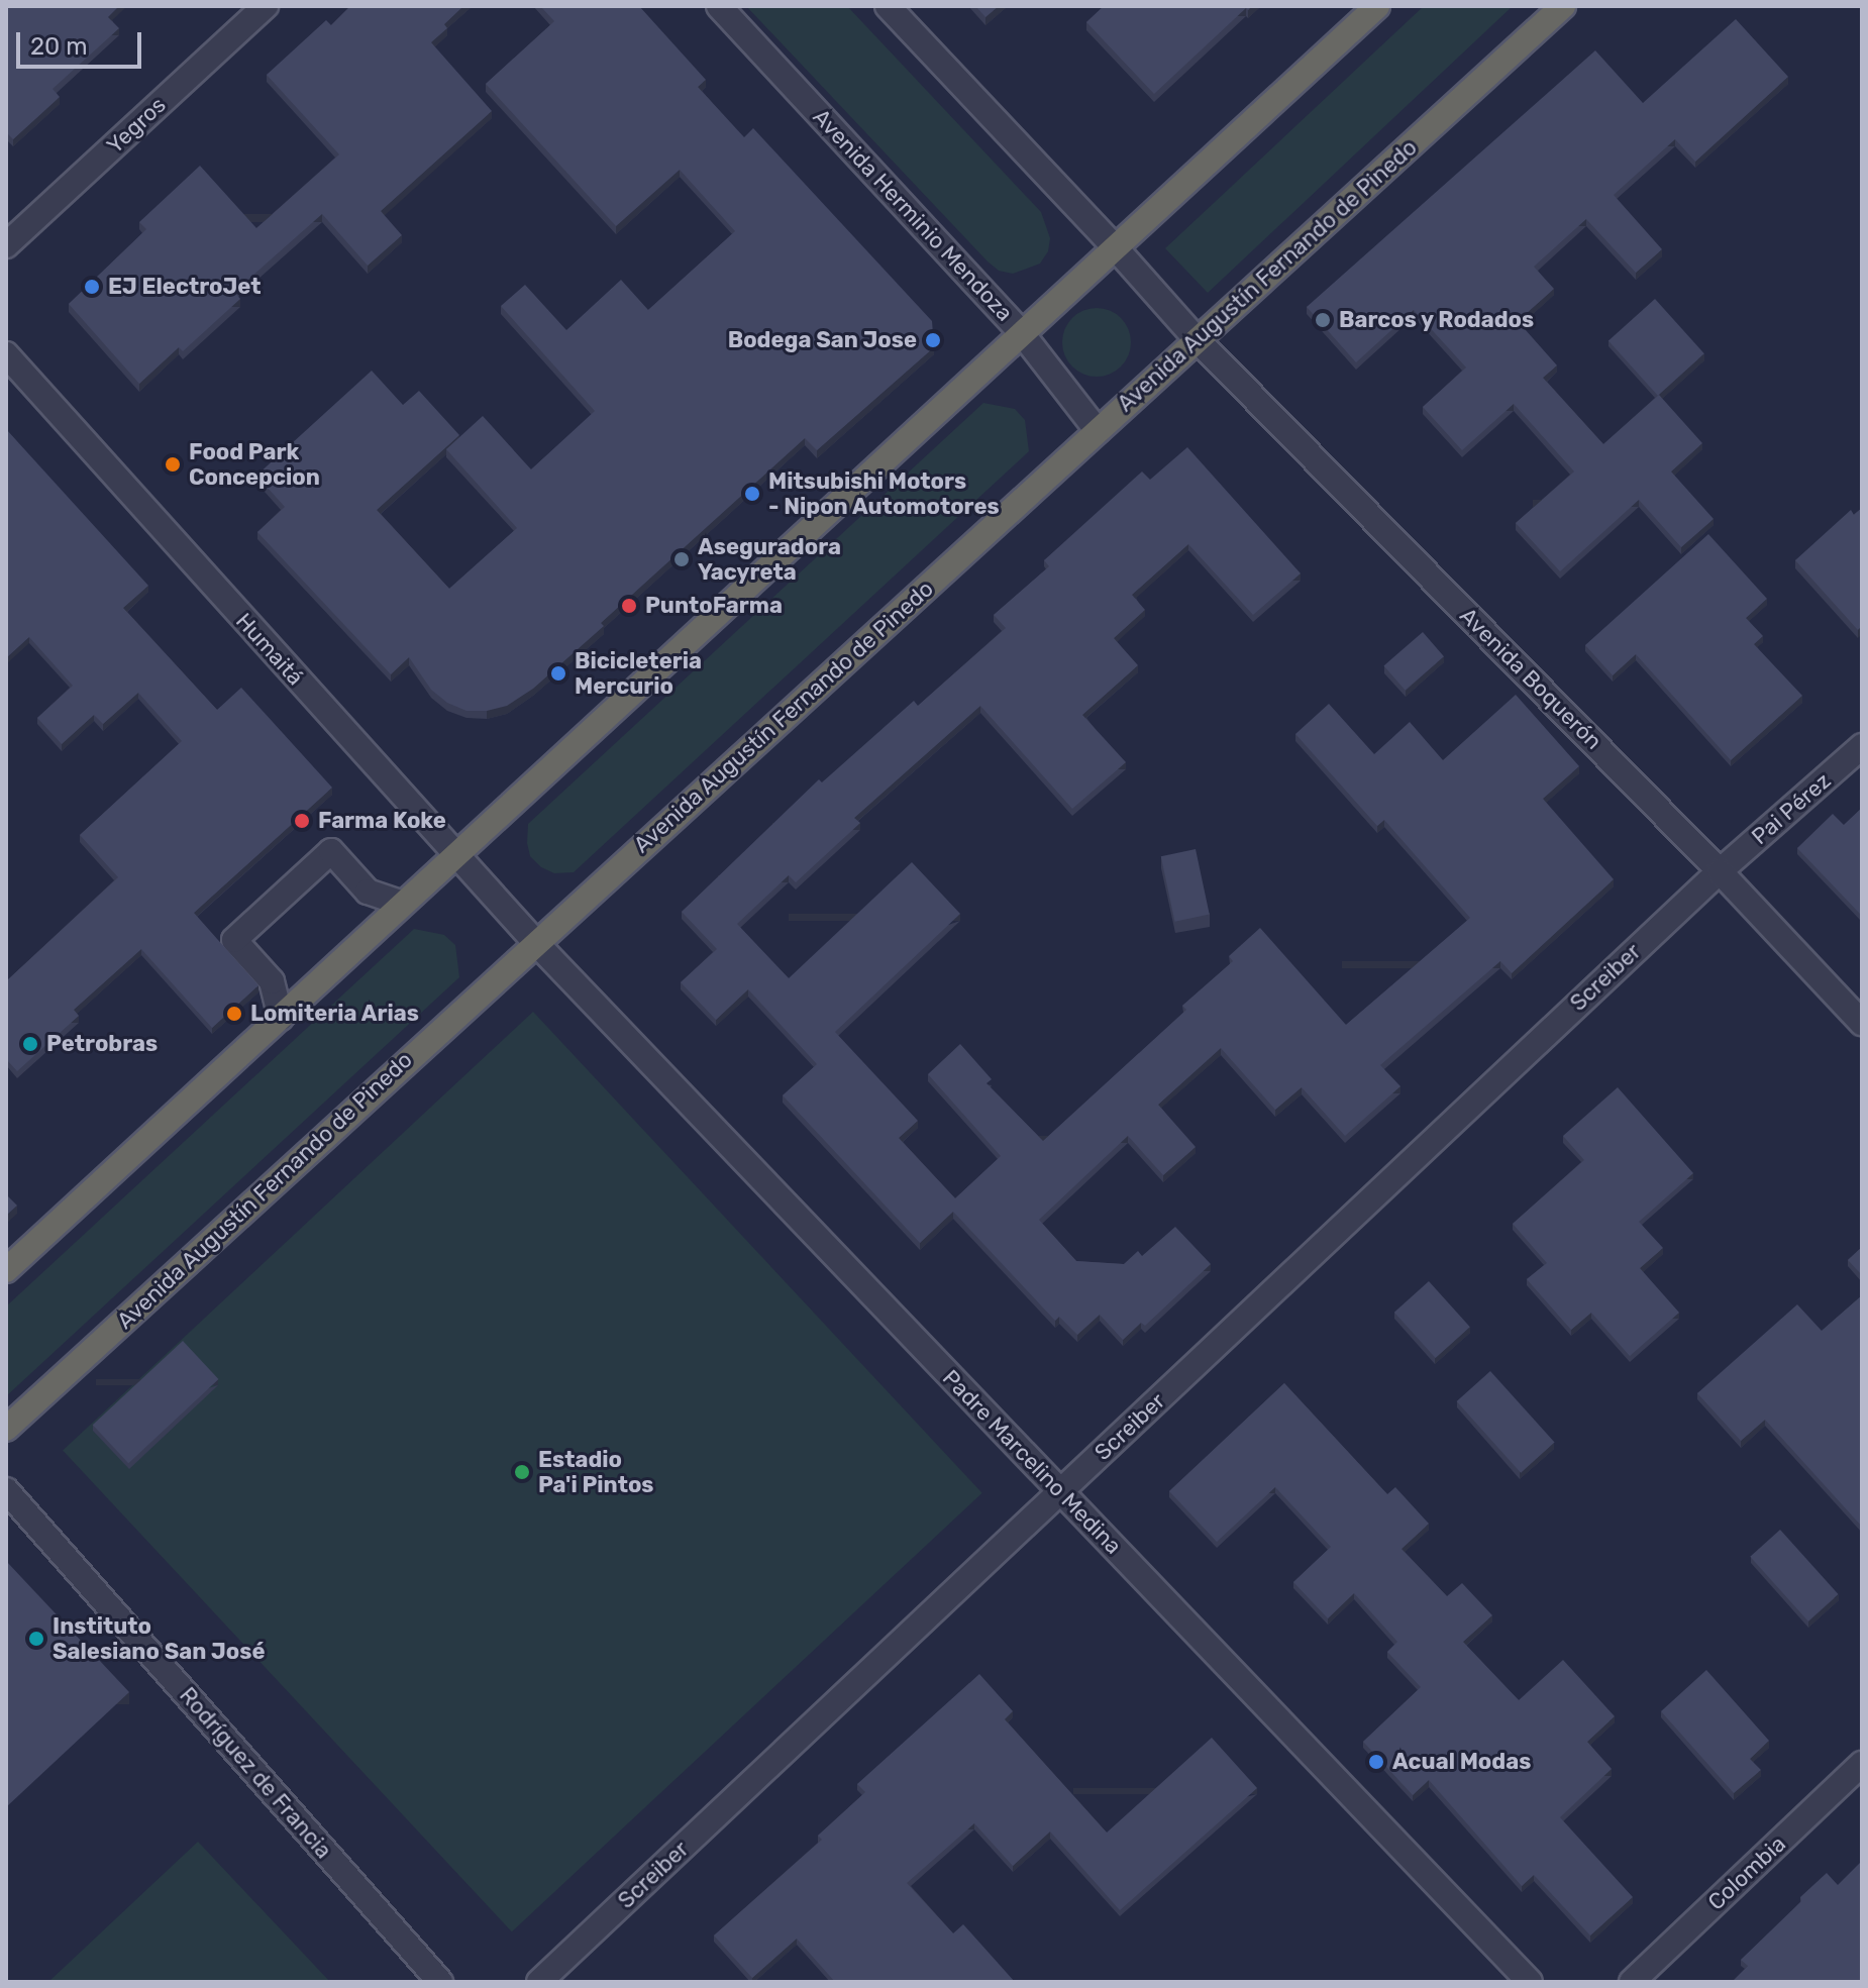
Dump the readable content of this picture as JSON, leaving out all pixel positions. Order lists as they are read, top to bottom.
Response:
{
  "streets": {
    "highway": ["Avenida Augustín Fernando de Pinedo"],
    "street": [
      "Yegros",
      "Avenida Herminio Mendoza",
      "Humaitá",
      "Avenida Boquerón",
      "Pai Pérez",
      "Screiber",
      "Padre Marcelino Medina",
      "Rodríguez de Francia",
      "Colombia"
    ]
  },
  "crossings": [
    ["Avenida Herminio Mendoza", "Avenida Augustín Fernando de Pinedo"],
    ["Avenida Augustín Fernando de Pinedo", "Humaitá"],
    ["Avenida Augustín Fernando de Pinedo", "Avenida Boquerón"],
    ["Avenida Augustín Fernando de Pinedo", "Padre Marcelino Medina"],
    ["Humaitá", "Padre Marcelino Medina"],
    ["Avenida Boquerón", "Pai Pérez"],
    ["Avenida Boquerón", "Screiber"],
    ["Pai Pérez", "Screiber"],
    ["Screiber", "Padre Marcelino Medina"]
  ],
  "places": [
    "EJ ElectroJet",
    "Barcos y Rodados",
    "Bodega San Jose",
    "Food Park Concepcion",
    "Mitsubishi Motors - Nipon Automotores",
    "Aseguradora Yacyreta",
    "PuntoFarma",
    "Bicicleteria Mercurio",
    "Farma Koke",
    "Lomiteria Arias",
    "Petrobras",
    "Estadio Pa'i Pintos",
    "Instituto Salesiano San José",
    "Acual Modas"
  ],
  "scale_bar": "20 m"
}
